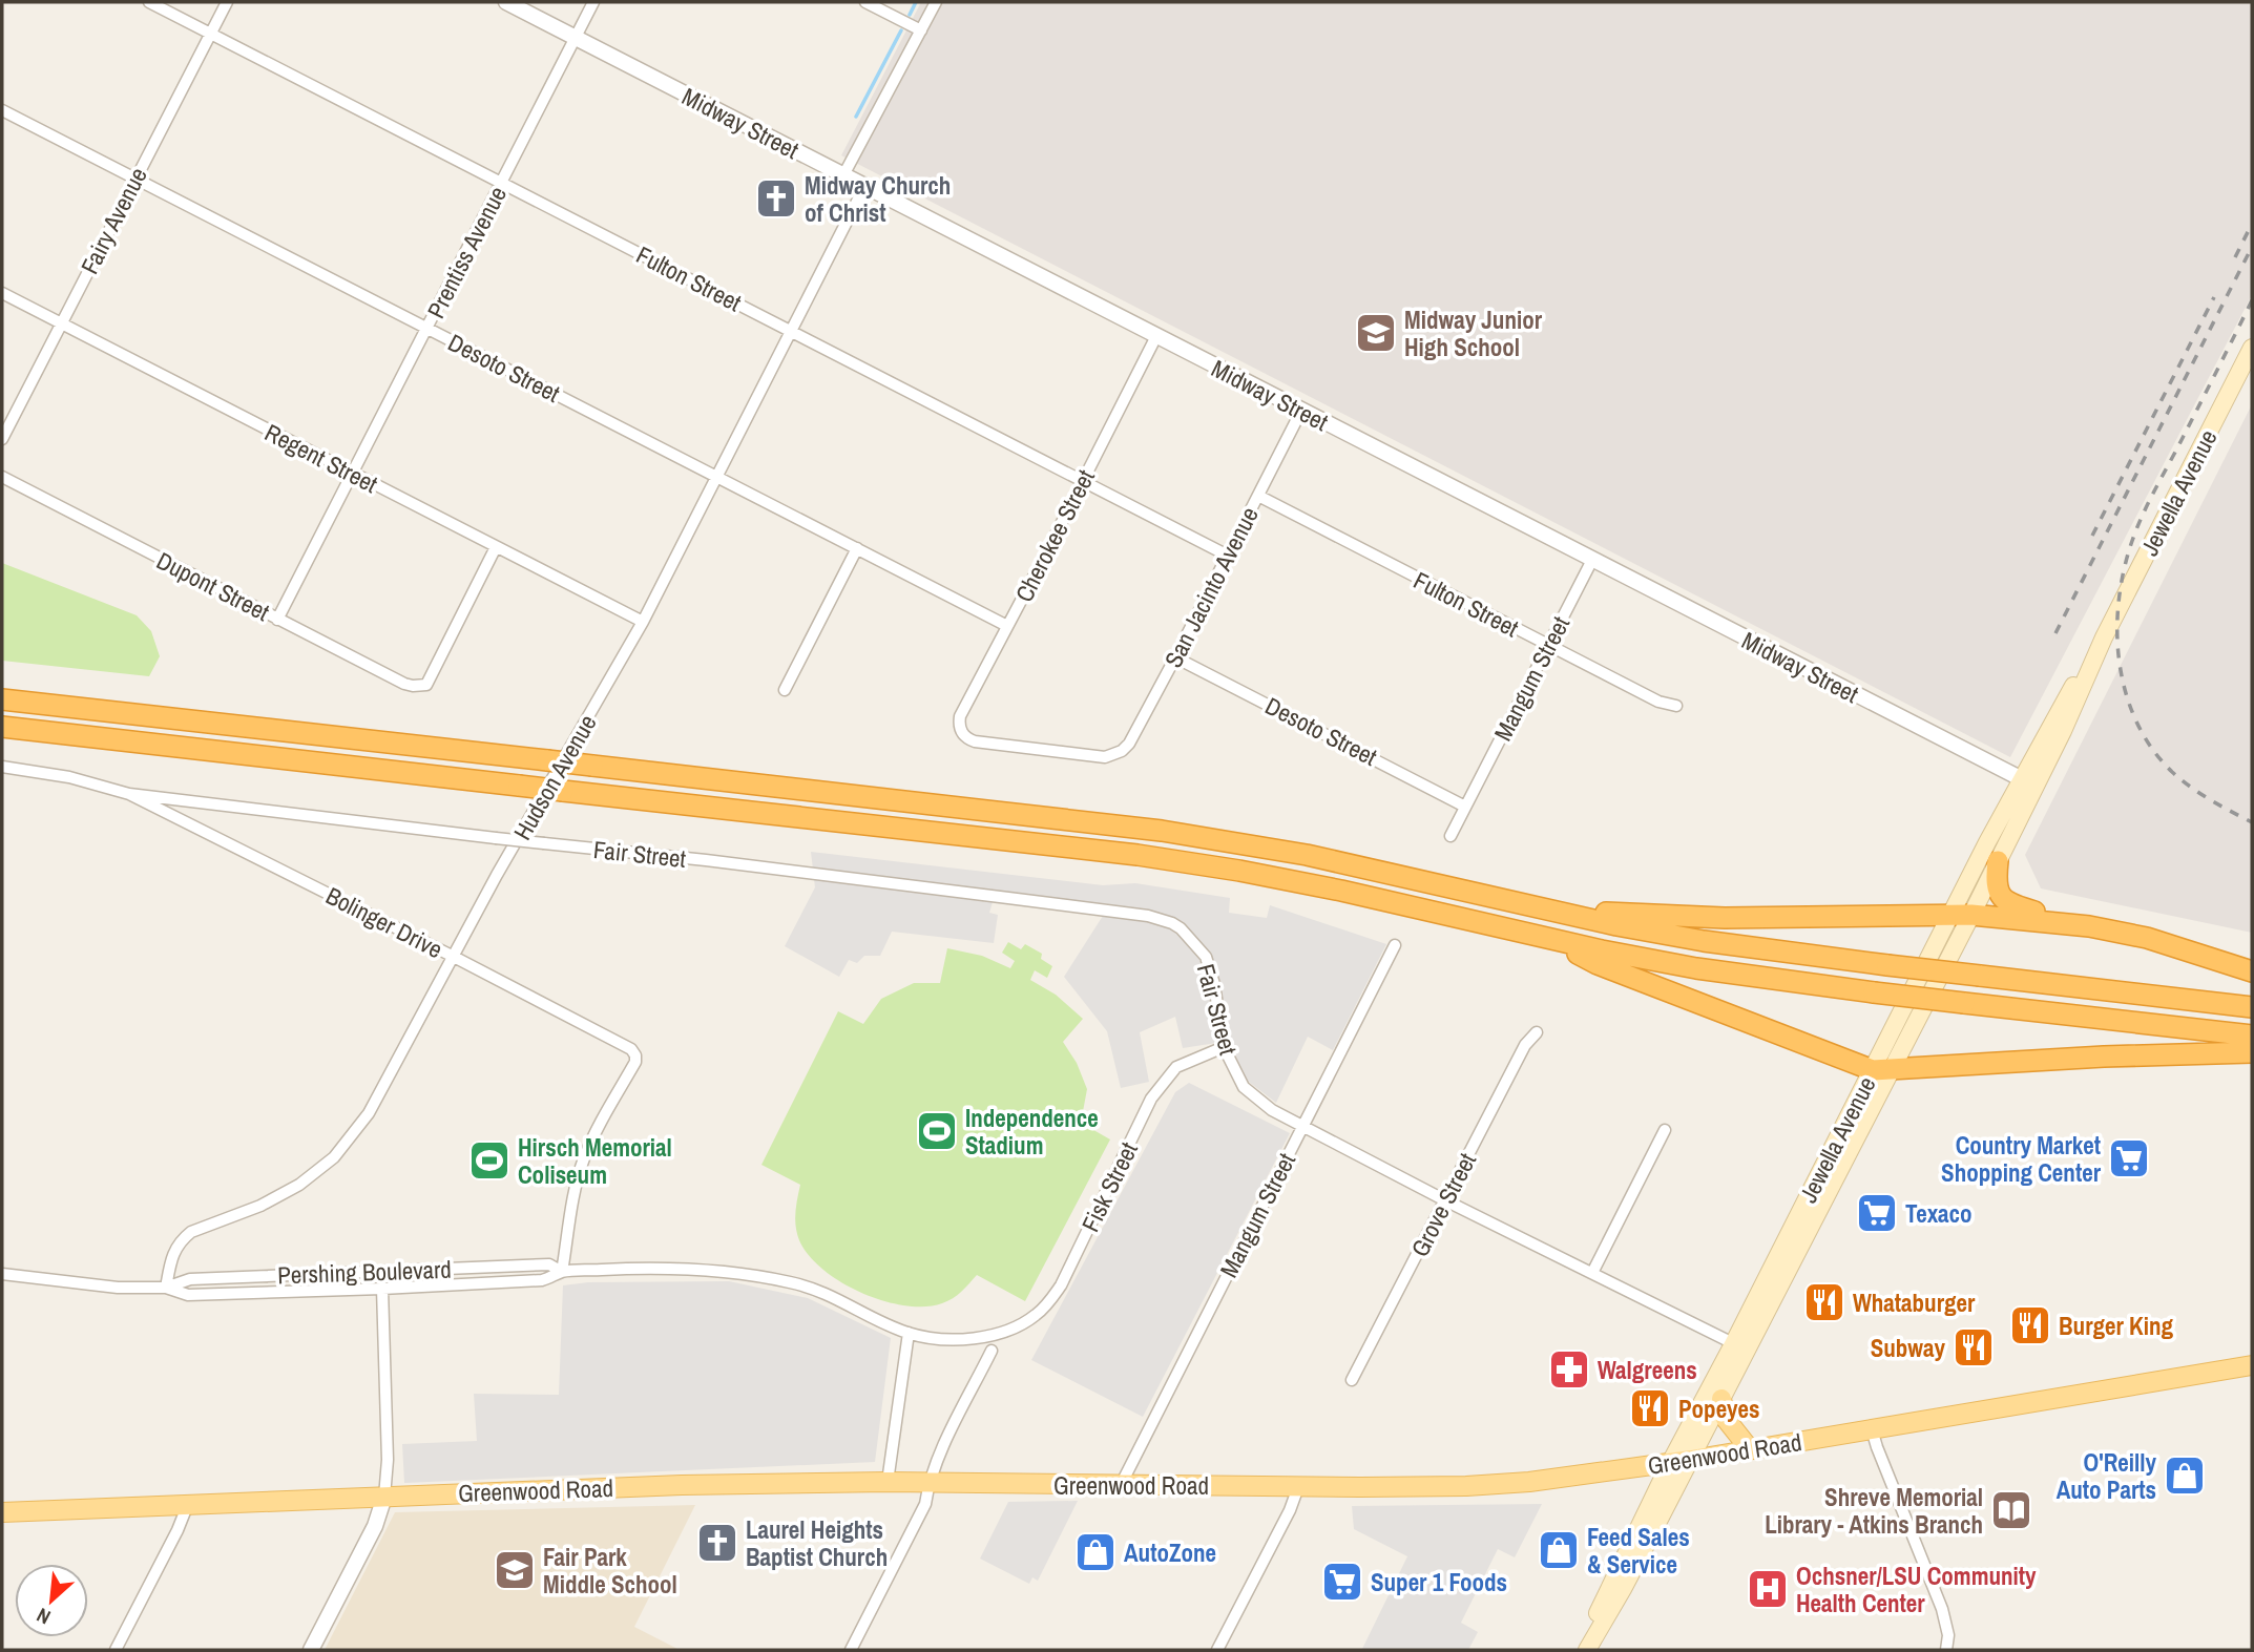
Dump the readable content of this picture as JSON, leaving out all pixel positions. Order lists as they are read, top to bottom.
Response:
{
  "streets": {
    "main road": ["Jewella Avenue", "Greenwood Road"],
    "street": [
      "Midway Street",
      "Fairy Avenue",
      "Prentiss Avenue",
      "Fulton Street",
      "Desoto Street",
      "Regent Street",
      "Cherokee Street",
      "Dupont Street",
      "San Jacinto Avenue",
      "Mangum Street",
      "Hudson Avenue",
      "Fair Street",
      "Bolinger Drive",
      "Fisk Street",
      "Grove Street",
      "Pershing Boulevard"
    ]
  },
  "crossings": [
    ["Midway Street", "Prentiss Avenue"],
    ["Midway Street", "Jewella Avenue"],
    ["Midway Street", "Cherokee Street"],
    ["Midway Street", "San Jacinto Avenue"],
    ["Midway Street", "Mangum Street"],
    ["Midway Street", "Hudson Avenue"],
    ["Fairy Avenue", "Fulton Street"],
    ["Fairy Avenue", "Desoto Street"],
    ["Fairy Avenue", "Regent Street"],
    ["Prentiss Avenue", "Fulton Street"],
    ["Prentiss Avenue", "Desoto Street"],
    ["Prentiss Avenue", "Regent Street"],
    ["Prentiss Avenue", "Dupont Street"],
    ["Fulton Street", "Cherokee Street"],
    ["Fulton Street", "San Jacinto Avenue"],
    ["Fulton Street", "Mangum Street"],
    ["Fulton Street", "Hudson Avenue"],
    ["Desoto Street", "Cherokee Street"],
    ["Desoto Street", "San Jacinto Avenue"],
    ["Desoto Street", "Mangum Street"],
    ["Desoto Street", "Hudson Avenue"],
    ["Regent Street", "Dupont Street"],
    ["Regent Street", "Hudson Avenue"],
    ["Jewella Avenue", "Fair Street"],
    ["Jewella Avenue", "Greenwood Road"],
    ["Cherokee Street", "San Jacinto Avenue"],
    ["Mangum Street", "Fair Street"],
    ["Mangum Street", "Greenwood Road"],
    ["Hudson Avenue", "Bolinger Drive"],
    ["Hudson Avenue", "Pershing Boulevard"],
    ["Fair Street", "Bolinger Drive"],
    ["Fair Street", "Fisk Street"],
    ["Fair Street", "Grove Street"],
    ["Bolinger Drive", "Pershing Boulevard"],
    ["Fisk Street", "Pershing Boulevard"]
  ],
  "places": {
    "church": ["Midway Church of Christ", "Laurel Heights Baptist Church"],
    "school or university": ["Midway Junior High School", "Fair Park Middle School"],
    "sports": ["Independence Stadium", "Hirsch Memorial Coliseum"],
    "supermarket": ["Country Market Shopping Center", "Texaco", "Super 1 Foods"],
    "restaurant": [
      "Whataburger",
      "Burger King",
      "Subway",
      "Popeyes"
    ],
    "pharmacy": ["Walgreens"],
    "shop": ["O'Reilly Auto Parts", "Feed Sales & Service", "AutoZone"],
    "library": ["Shreve Memorial Library - Atkins Branch"],
    "hospital": ["Ochsner/LSU Community Health Center"]
  },
  "north": "bottom left"
}
